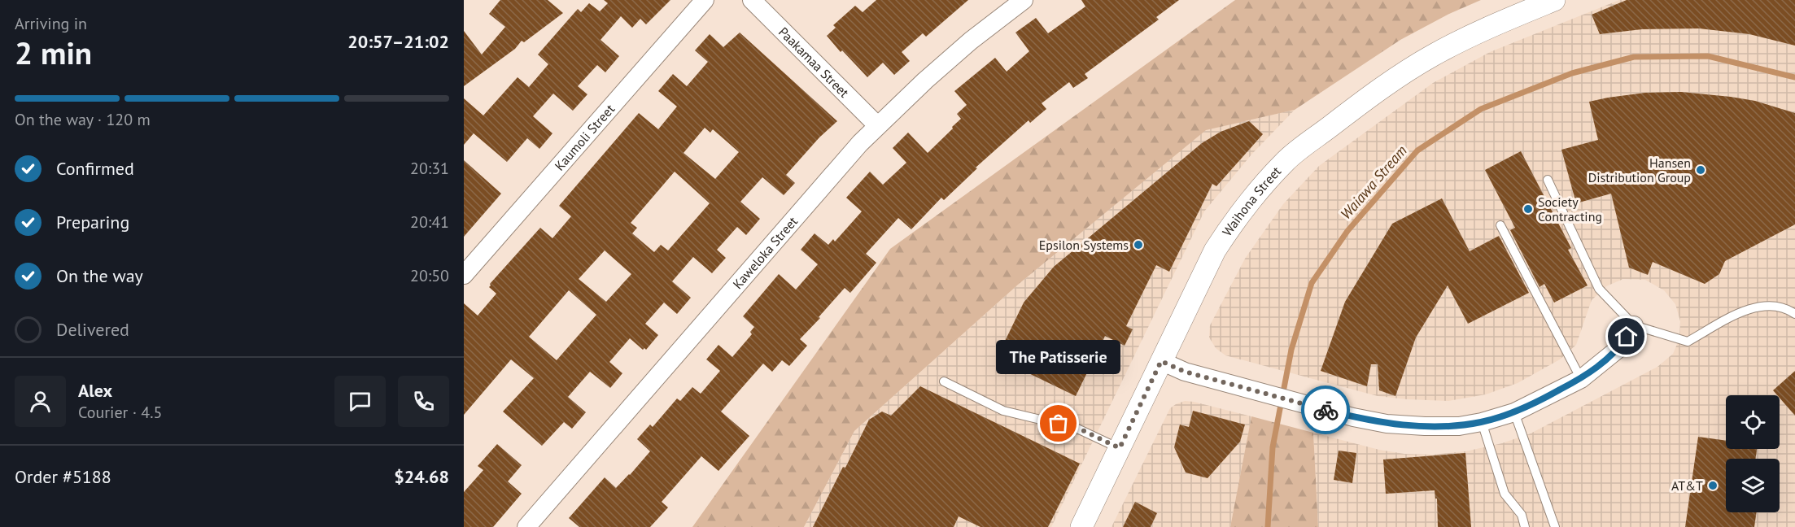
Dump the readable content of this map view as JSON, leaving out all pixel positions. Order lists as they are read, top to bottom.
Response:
{
  "streets": {
    "street": [
      "Paakamaa Street",
      "Kaumoli Street",
      "Waihona Street",
      "Kaweloka Street"
    ]
  },
  "crossings": [
    ["Paakamaa Street", "Kaweloka Street"]
  ],
  "water": ["Waiawa Stream"],
  "places": [
    "Hansen Distribution Group",
    "Society Contracting",
    "Epsilon Systems",
    "The Patisserie",
    "AT&T"
  ],
  "page": {
    "heading": ["2 min", "Arriving in", "20:57–21:02"],
    "panel": [
      "Alex",
      "Courier · 4.5",
      "Order #5188",
      "$24.68"
    ],
    "bar": "On the way · 120 m",
    "list": [
      ["Confirmed", "20:31"],
      ["Preparing", "20:41"],
      ["On the way", "20:50"],
      "Delivered"
    ],
    "bubble": "The Patisserie"
  }
}
